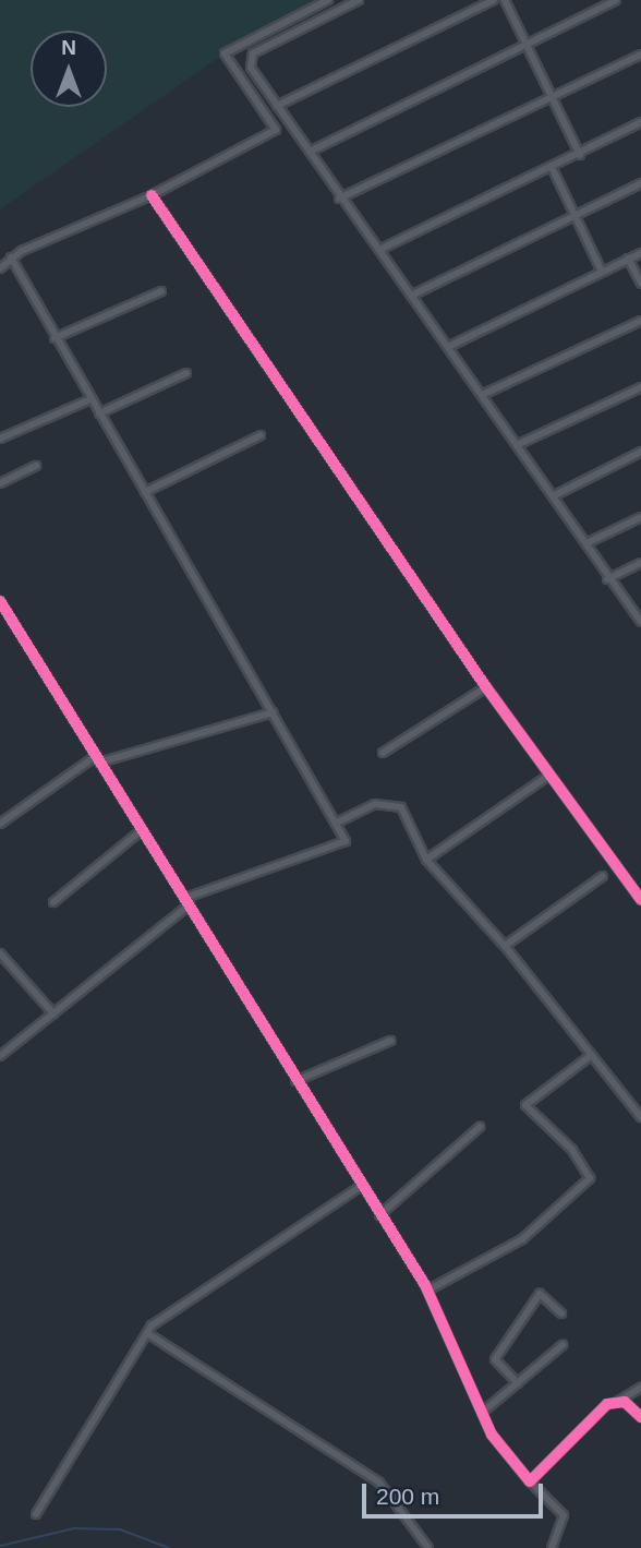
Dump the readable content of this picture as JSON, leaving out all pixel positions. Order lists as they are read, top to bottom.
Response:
{
  "scale_bar": "200 m",
  "north": "top"
}
